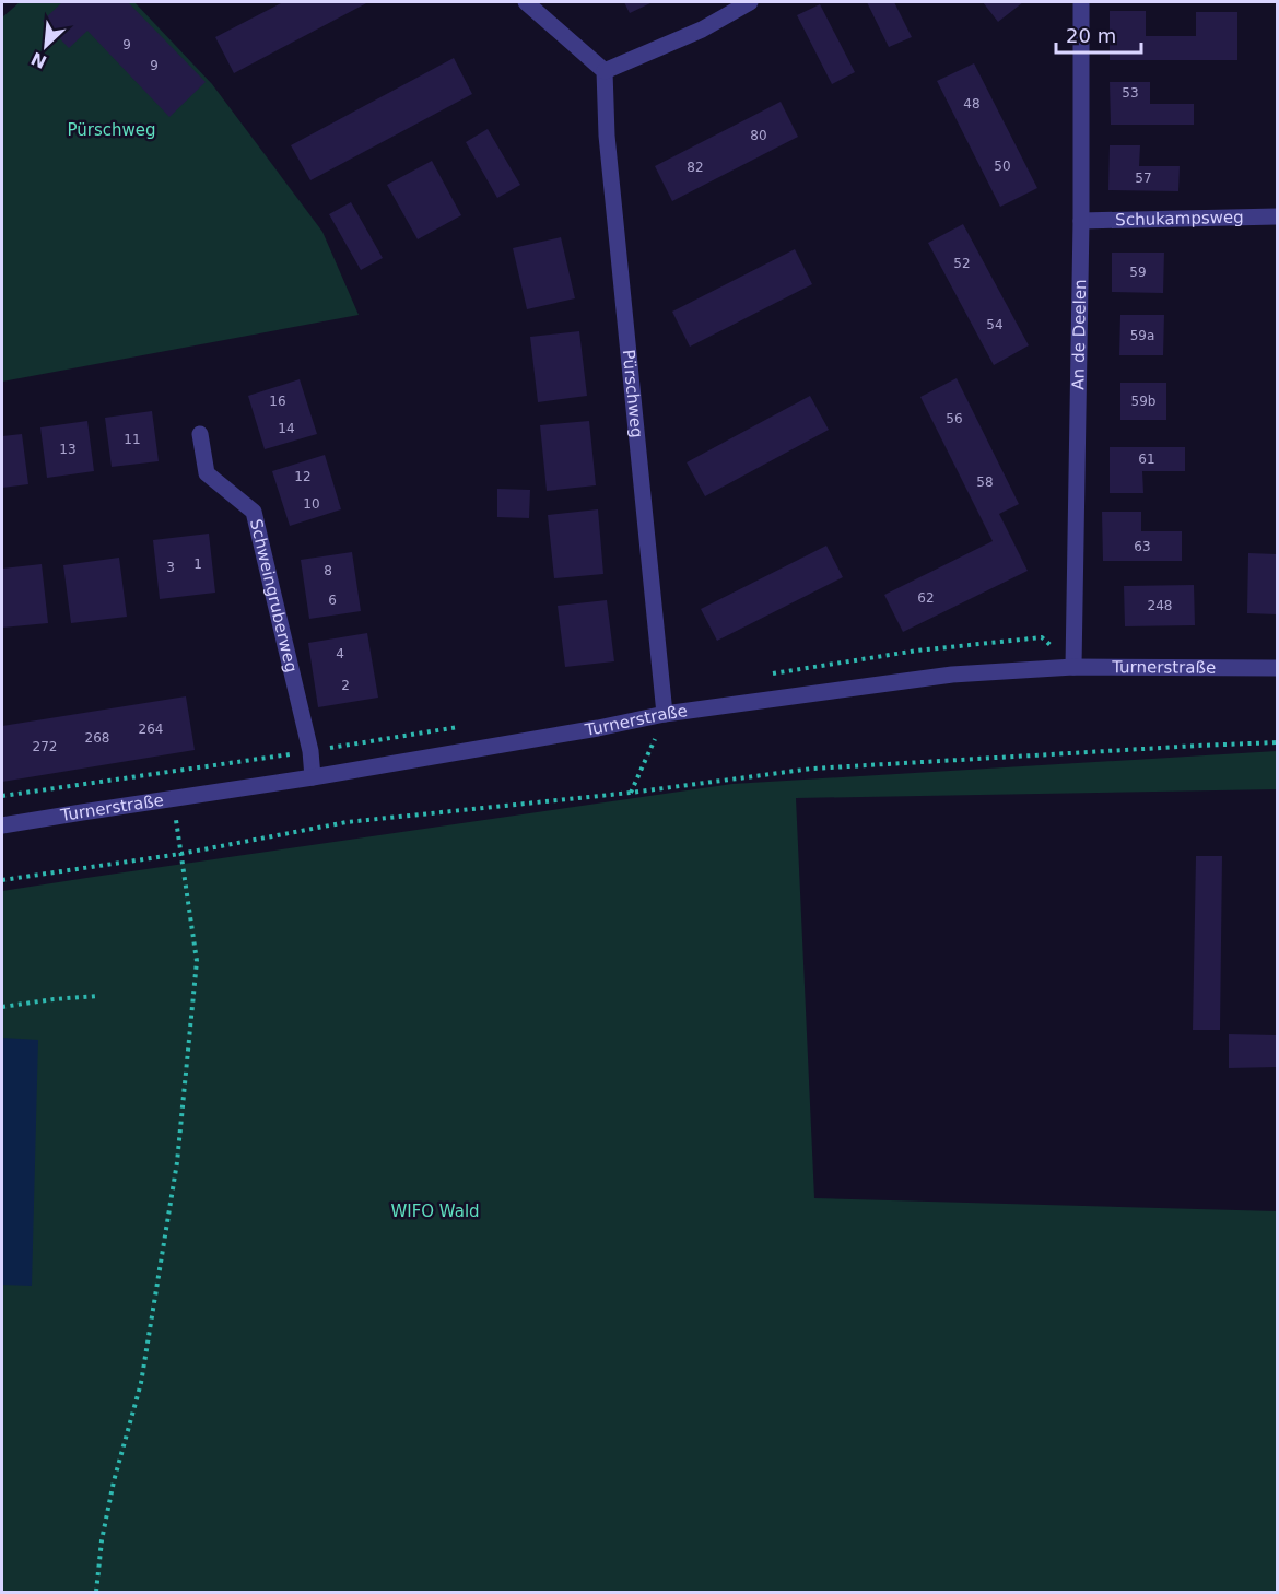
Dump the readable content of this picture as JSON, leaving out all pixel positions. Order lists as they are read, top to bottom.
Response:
{
  "streets": {
    "street": [
      "Schukampsweg",
      "An de Deelen",
      "Pürschweg",
      "Schweingruberweg",
      "Turnerstraße"
    ]
  },
  "crossings": [
    ["Schukampsweg", "An de Deelen"],
    ["An de Deelen", "Turnerstraße"],
    ["Pürschweg", "Turnerstraße"],
    ["Schweingruberweg", "Turnerstraße"]
  ],
  "parks": ["Pürschweg", "WIFO Wald"],
  "house_numbers": [
    "9",
    "9",
    "53",
    "48",
    "80",
    "50",
    "82",
    "57",
    "52",
    "59",
    "54",
    "59a",
    "16",
    "59b",
    "56",
    "14",
    "11",
    "13",
    "61",
    "12",
    "58",
    "10",
    "63",
    "1",
    "3",
    "8",
    "62",
    "6",
    "248",
    "4",
    "2",
    "264",
    "268",
    "272"
  ],
  "scale_bar": "20 m",
  "north": "bottom left"
}
